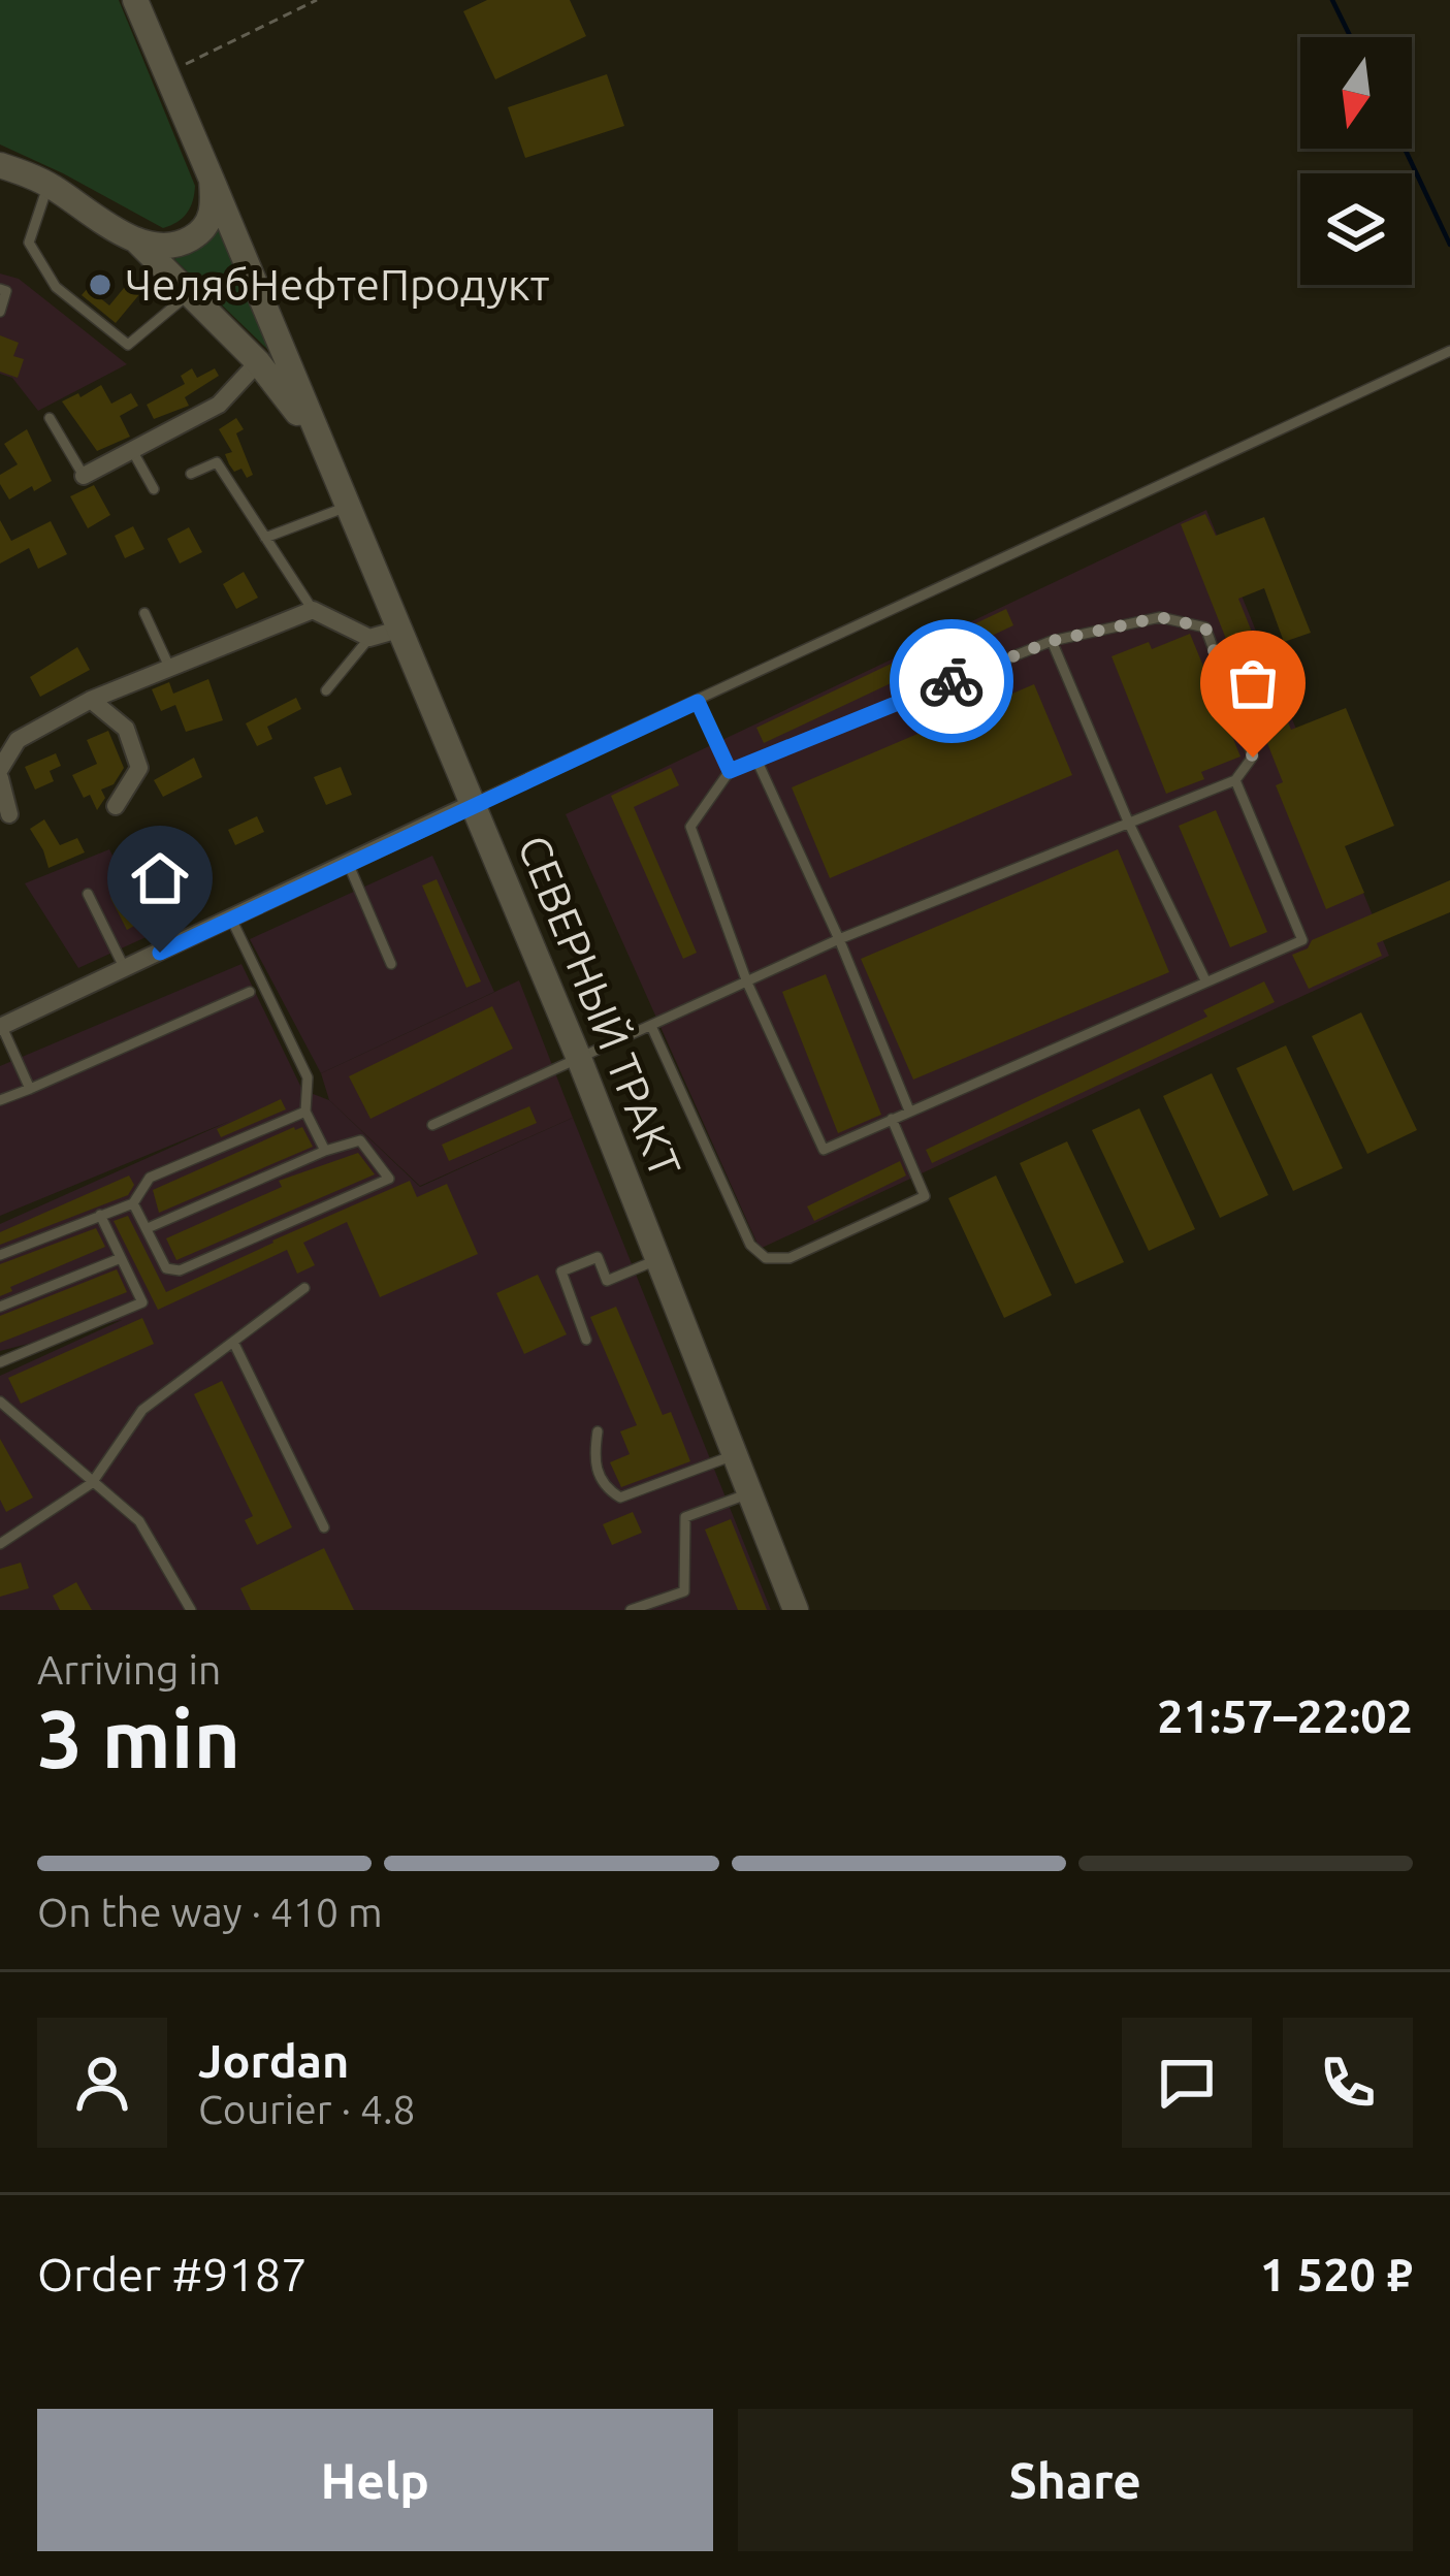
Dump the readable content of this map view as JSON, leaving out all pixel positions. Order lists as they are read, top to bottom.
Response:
{
  "streets": {
    "main road": ["СЕВЕРНЫЙ ТРАКТ"]
  },
  "places": ["ЧелябНефтеПродукт"],
  "north": "bottom",
  "page": {
    "heading": ["3 min", "Arriving in", "21:57–22:02"],
    "panel": [
      "Jordan",
      "Courier · 4.8",
      "Order #9187",
      "1 520 ₽"
    ],
    "bar": "On the way · 410 m",
    "buttons": ["Help", "Share"]
  }
}
